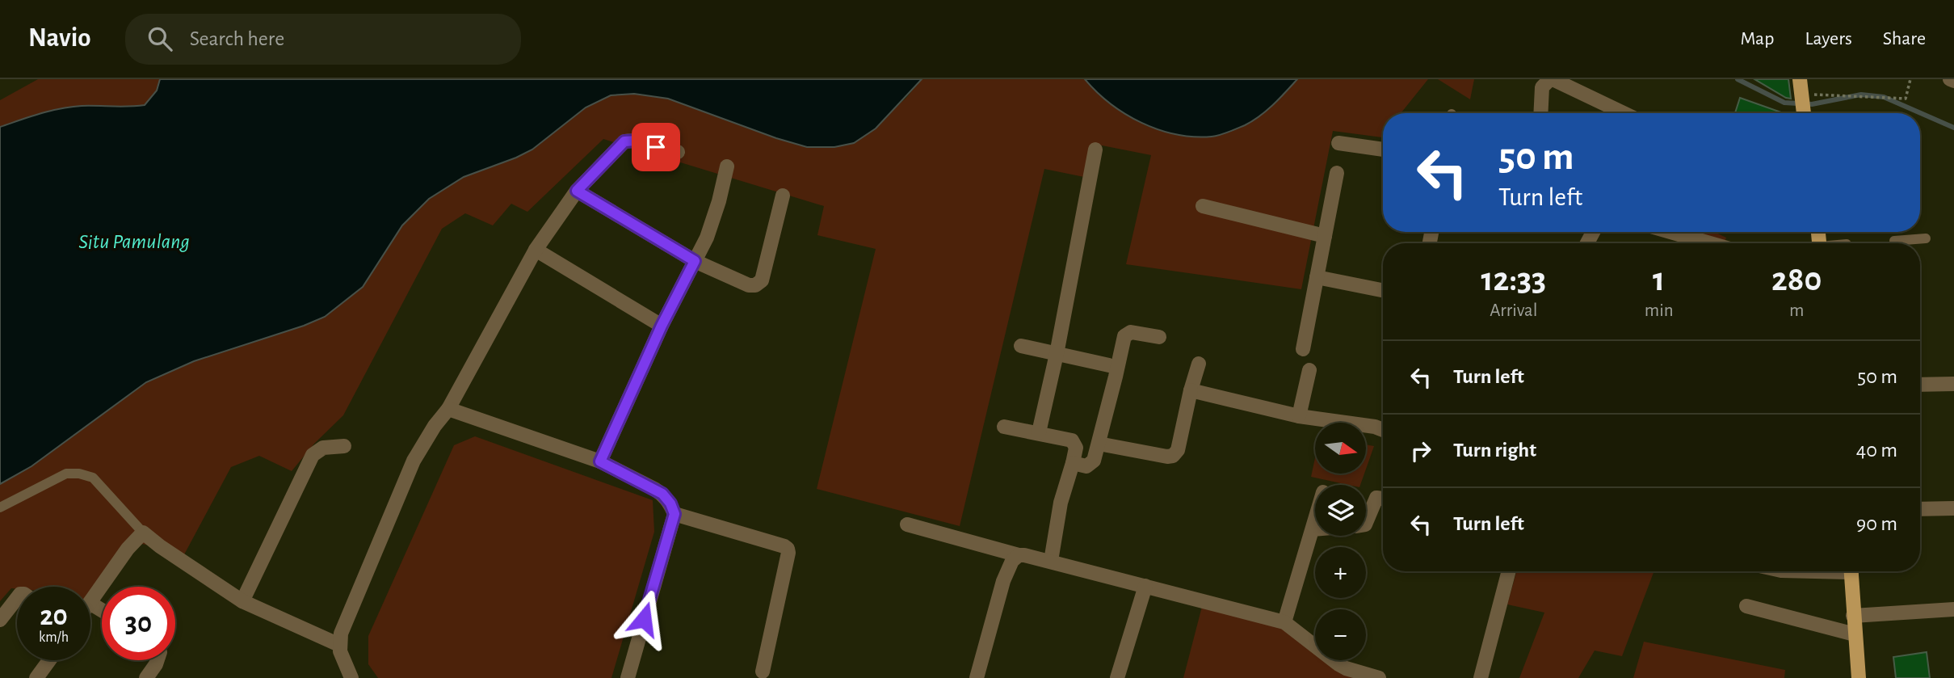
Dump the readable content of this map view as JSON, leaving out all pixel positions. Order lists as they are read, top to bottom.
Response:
{
  "water": ["Situ Pamulang"],
  "north": "right",
  "page": {
    "header": "Navio",
    "search": "Search here",
    "nav": ["Map", "Layers", "Share"],
    "turn": ["50 m", "Turn left"],
    "eta": [
      "12:33",
      "Arrival",
      "1",
      "min",
      "280",
      "m"
    ],
    "list": [
      {
        "name": "Turn left",
        "value": "50 m"
      },
      {
        "name": "Turn right",
        "value": "40 m"
      },
      {
        "name": "Turn left",
        "value": "90 m"
      }
    ],
    "map_buttons": ["+", "−"],
    "speed": "20 km/h",
    "limit": "30"
  }
}
